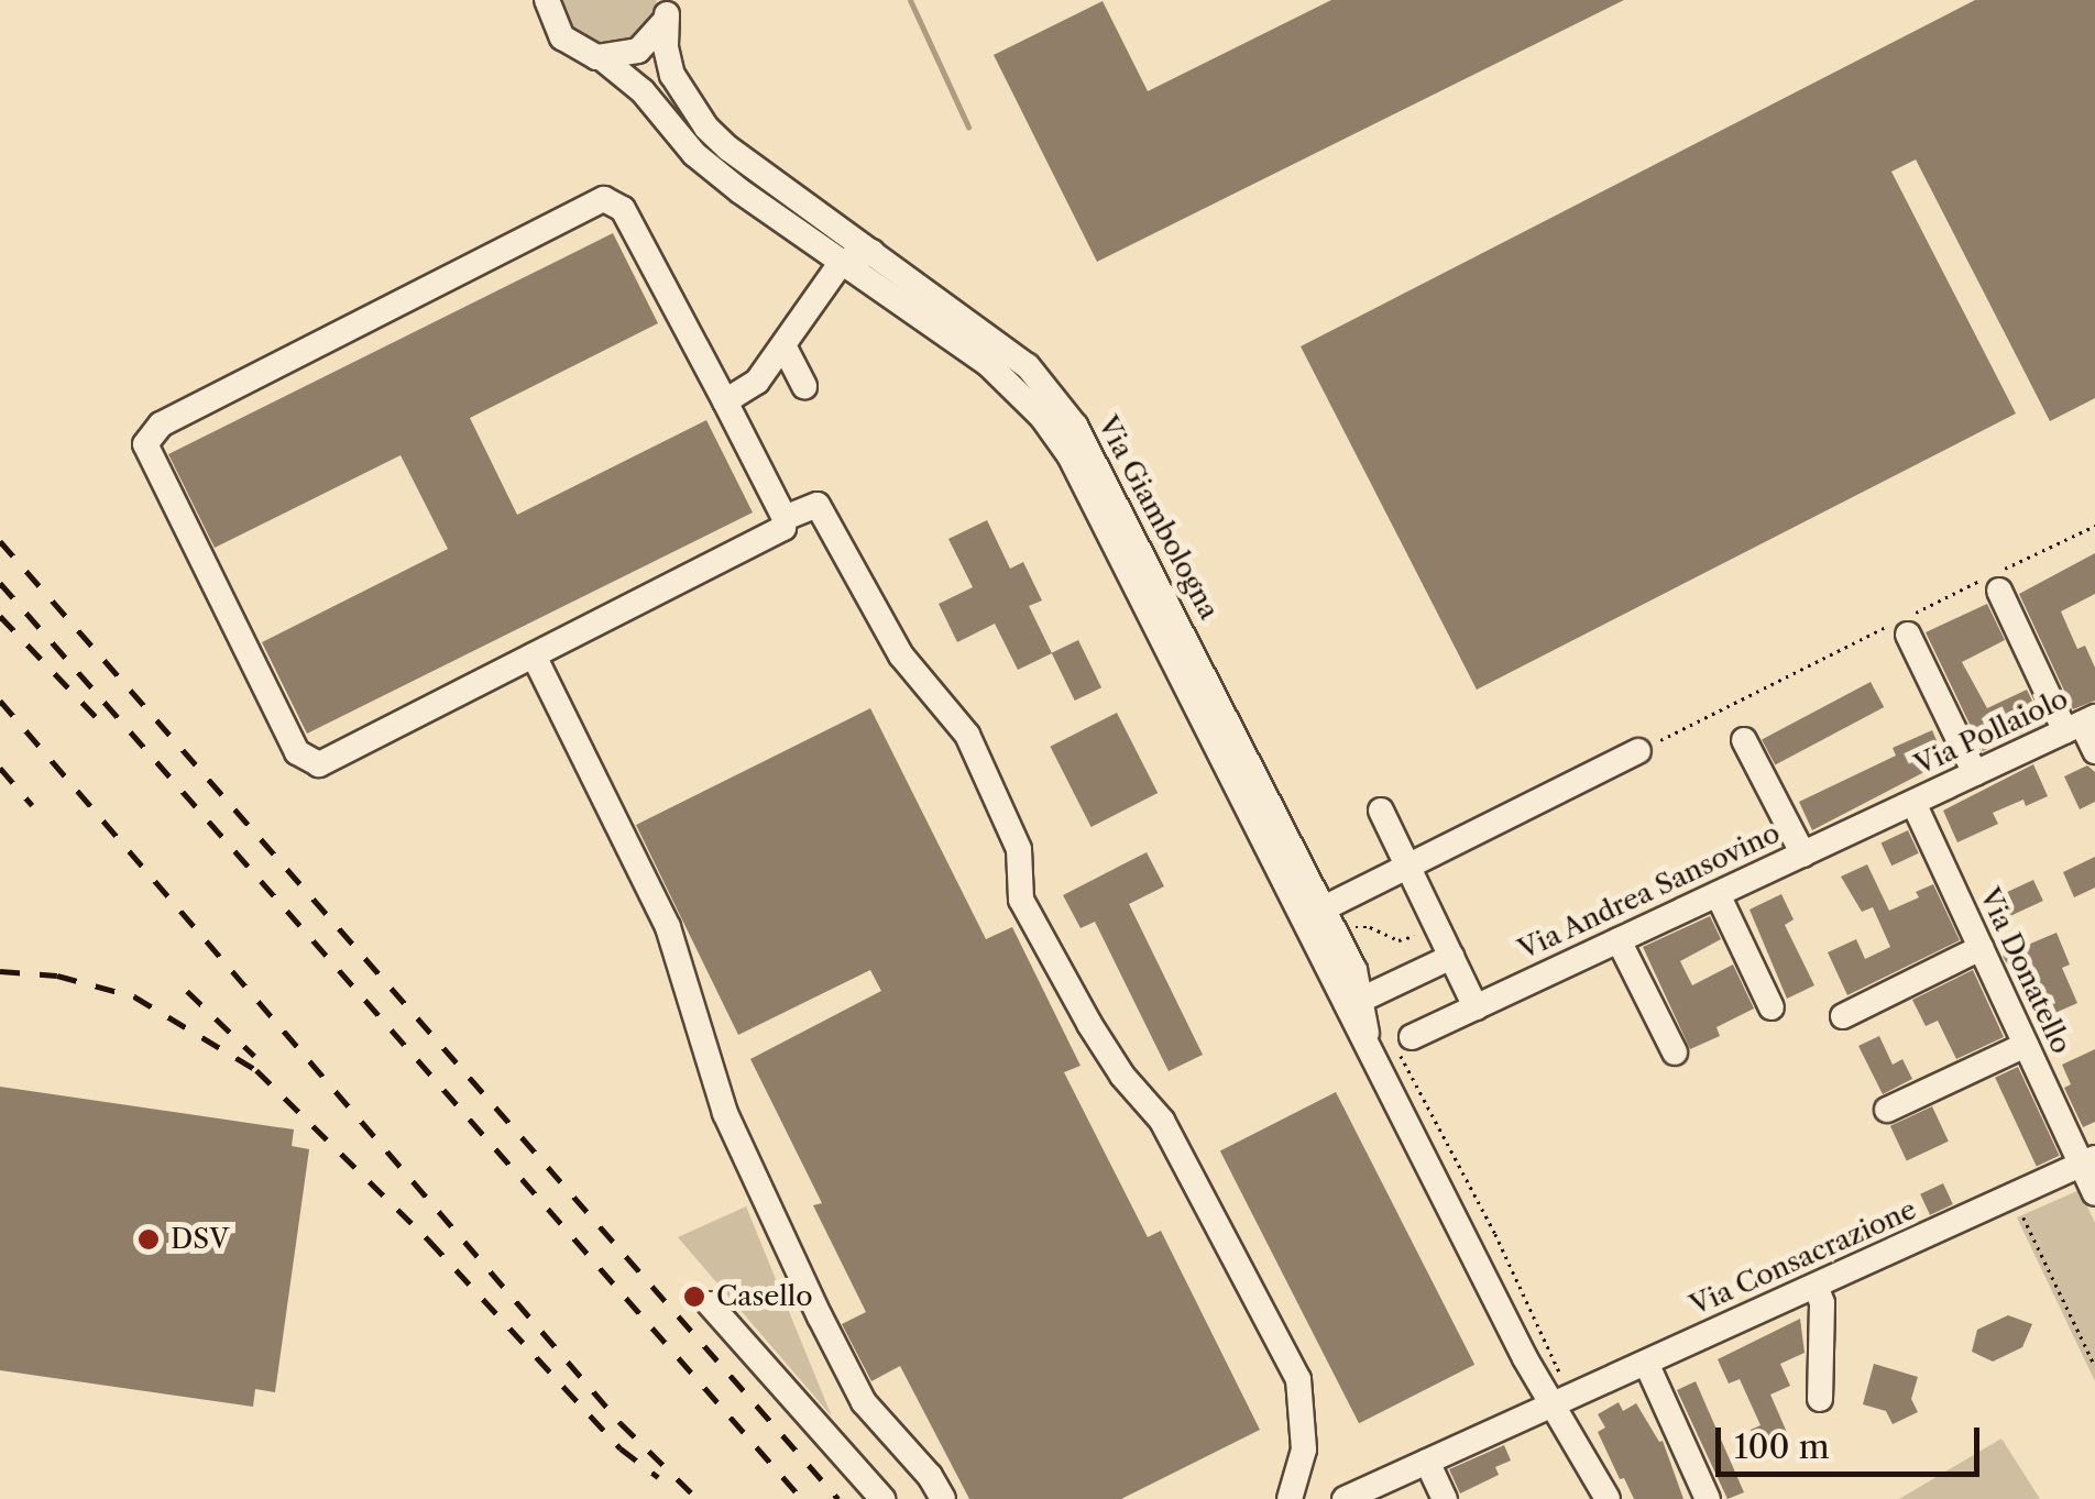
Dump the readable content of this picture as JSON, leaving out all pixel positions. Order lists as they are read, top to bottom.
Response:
{
  "streets": {
    "street": [
      "Via Giambologna",
      "Via Pollaiolo",
      "Via Andrea Sansovino",
      "Via Donatello",
      "Via Consacrazione"
    ]
  },
  "crossings": [
    ["Via Giambologna", "Via Consacrazione"],
    ["Via Pollaiolo", "Via Andrea Sansovino"],
    ["Via Pollaiolo", "Via Donatello"],
    ["Via Andrea Sansovino", "Via Donatello"],
    ["Via Donatello", "Via Consacrazione"]
  ],
  "places": ["DSV", "Casello"],
  "scale_bar": "100 m"
}
